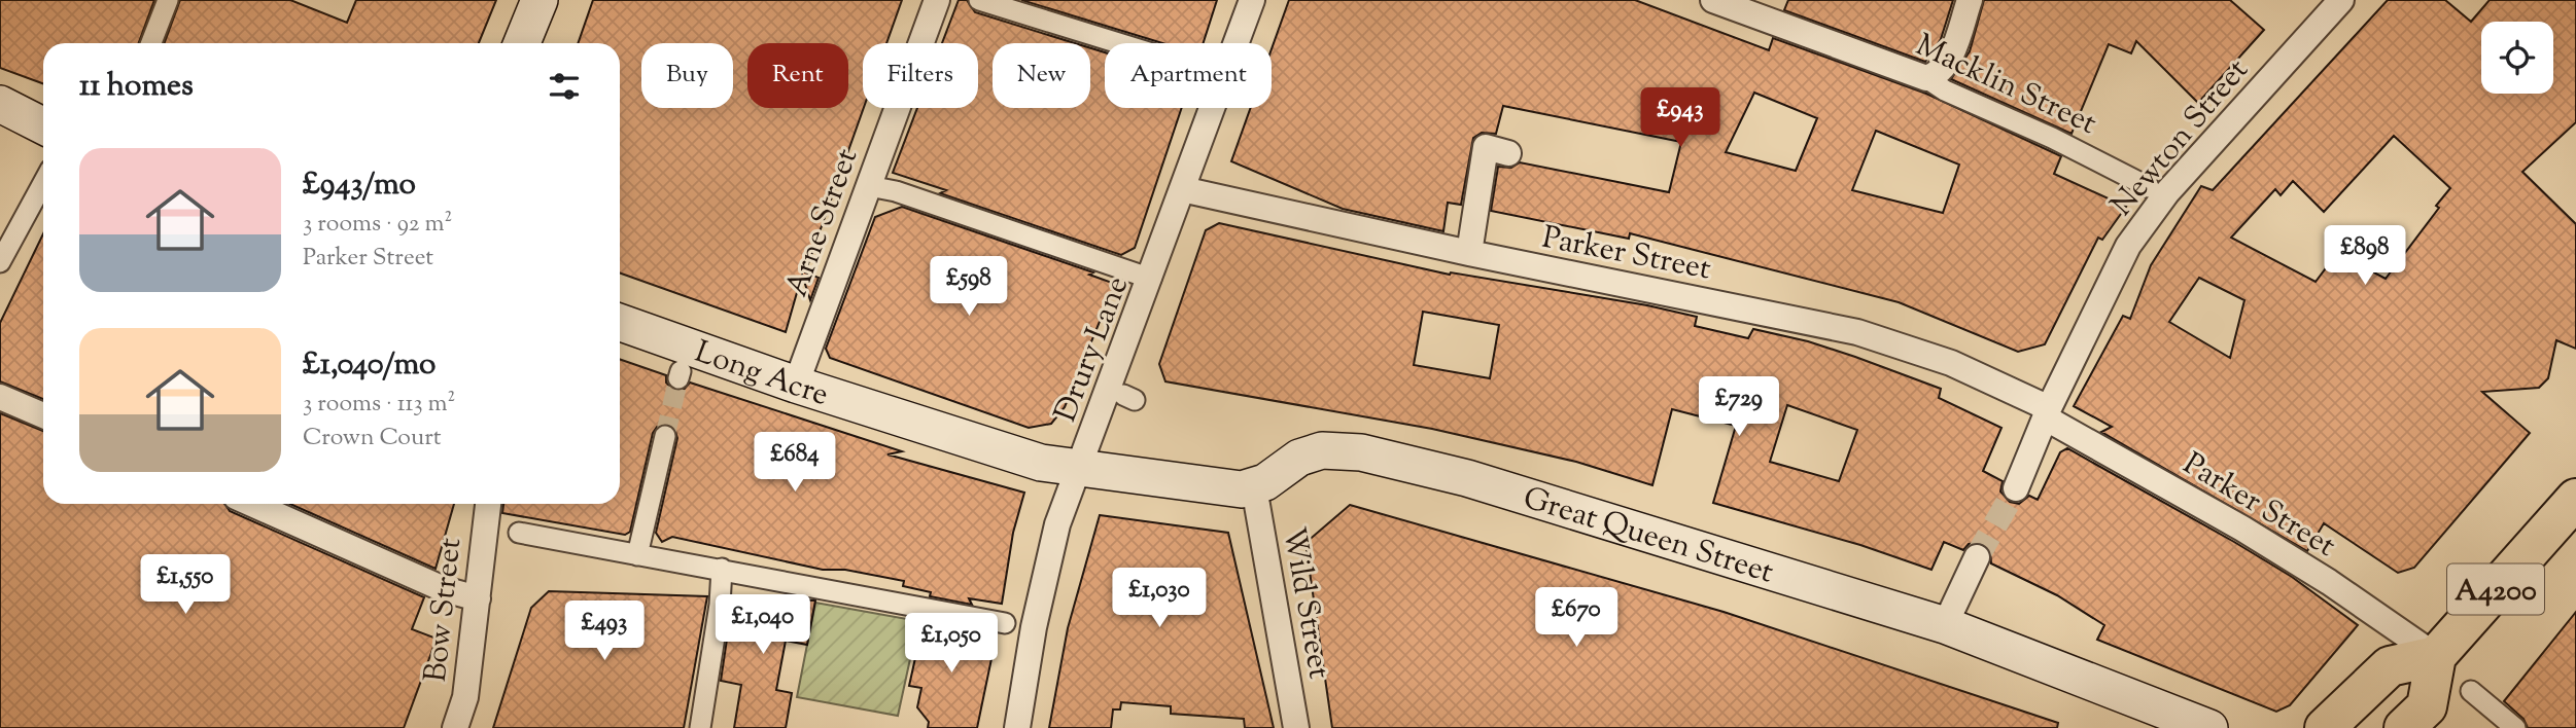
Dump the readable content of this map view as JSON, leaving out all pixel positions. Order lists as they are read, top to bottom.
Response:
{
  "streets": {
    "main road": ["Long Acre", "Great Queen Street", "A4200"],
    "street": [
      "Macklin Street",
      "Newton Street",
      "Arne Street",
      "Parker Street",
      "Drury Lane",
      "Wild Street",
      "Bow Street"
    ]
  },
  "crossings": [
    ["Newton Street", "Parker Street"],
    ["Arne Street", "Long Acre"],
    ["Parker Street", "Drury Lane"],
    ["Parker Street", "A4200"],
    ["Drury Lane", "Long Acre"],
    ["Great Queen Street", "Wild Street"]
  ],
  "page": {
    "chip": [
      "Buy",
      "Rent",
      "Filters",
      "New",
      "Apartment"
    ],
    "heading": "11 homes",
    "price": [
      "£943",
      "£898",
      "£598",
      "£729",
      "£684",
      "£1,550",
      "£1,030",
      "£670",
      "£1,040",
      "£493",
      "£1,050"
    ],
    "list": [
      {
        "name": "£943/mo",
        "note": "3 rooms · 92 m² · Parker Street"
      },
      {
        "name": "£1,040/mo",
        "note": "3 rooms · 113 m² · Crown Court"
      }
    ]
  }
}
